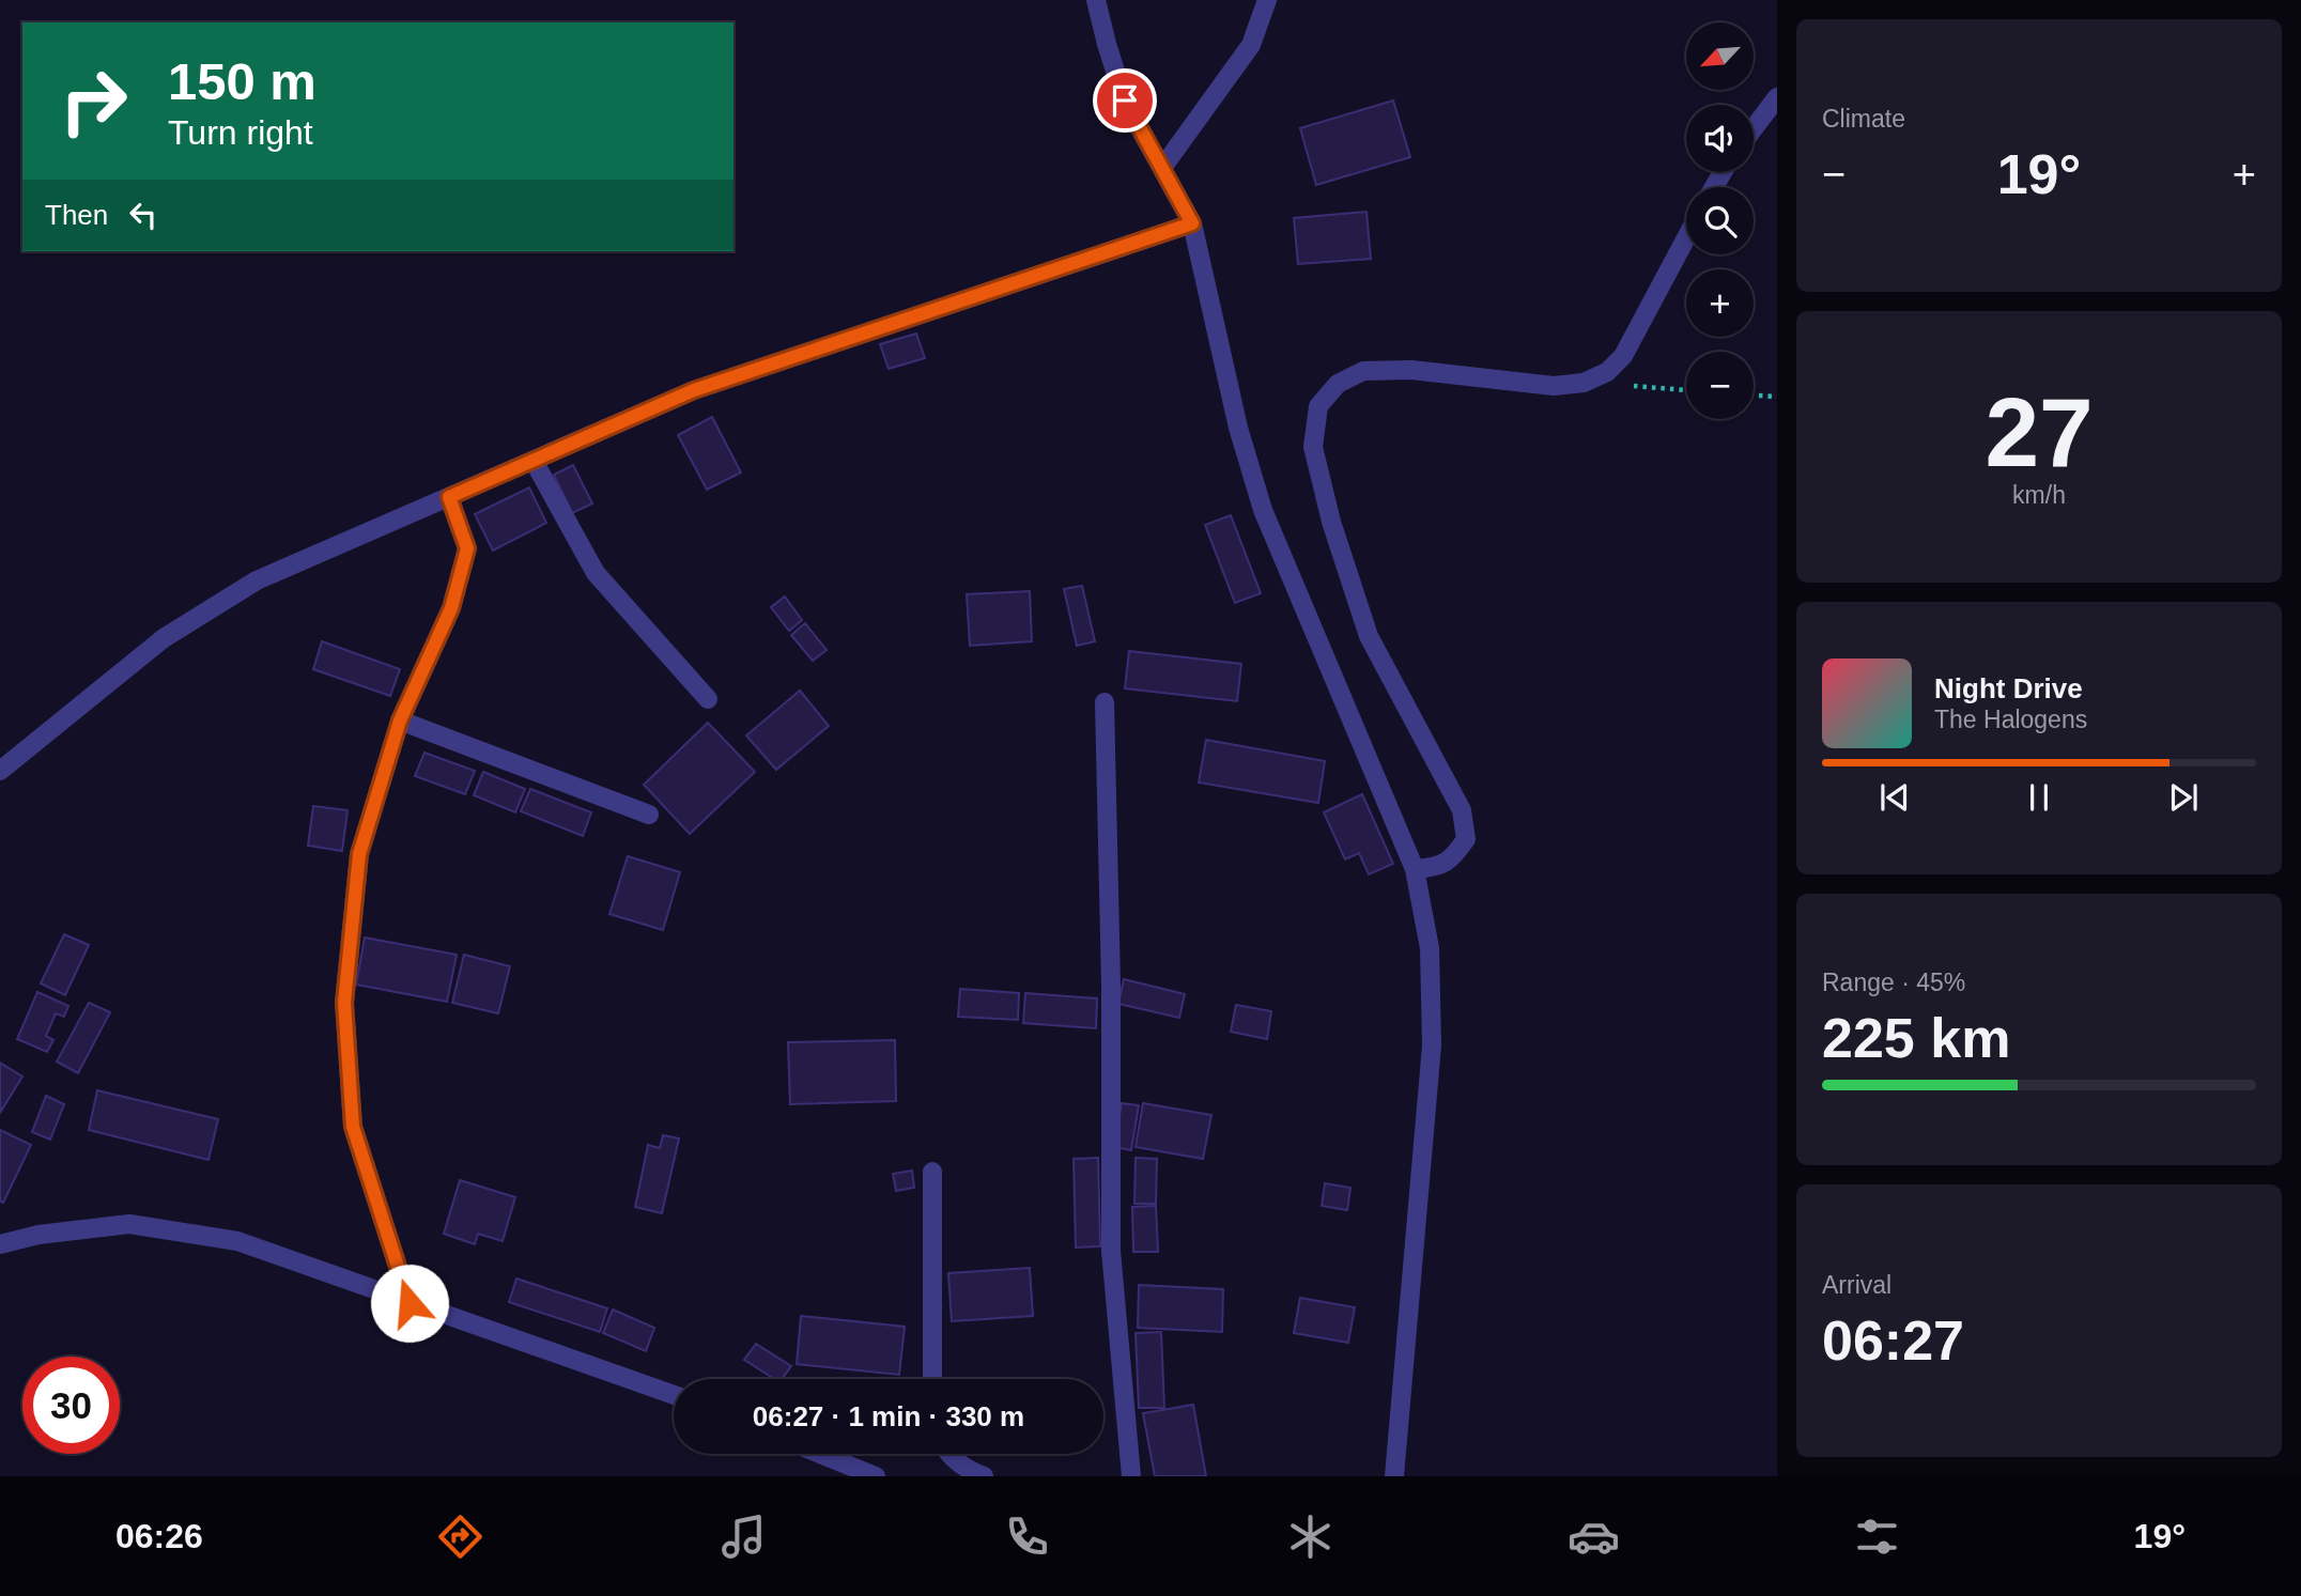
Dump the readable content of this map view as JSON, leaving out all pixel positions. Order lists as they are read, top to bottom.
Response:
{
  "north": "bottom left",
  "page": {
    "tile": [
      "Climate",
      ["27", "km/h"],
      ["Range · 45%", "225 km"],
      ["Arrival", "06:27"]
    ],
    "map_buttons": ["+", "−"],
    "turn": ["150 m", "Turn right"],
    "heat": ["−", "19°", "+"],
    "then": "Then",
    "song": ["Night Drive", "The Halogens"],
    "limit": "30",
    "trip": "06:27 · 1 min · 330 m",
    "tabs": ["06:26", "19°"]
  }
}
